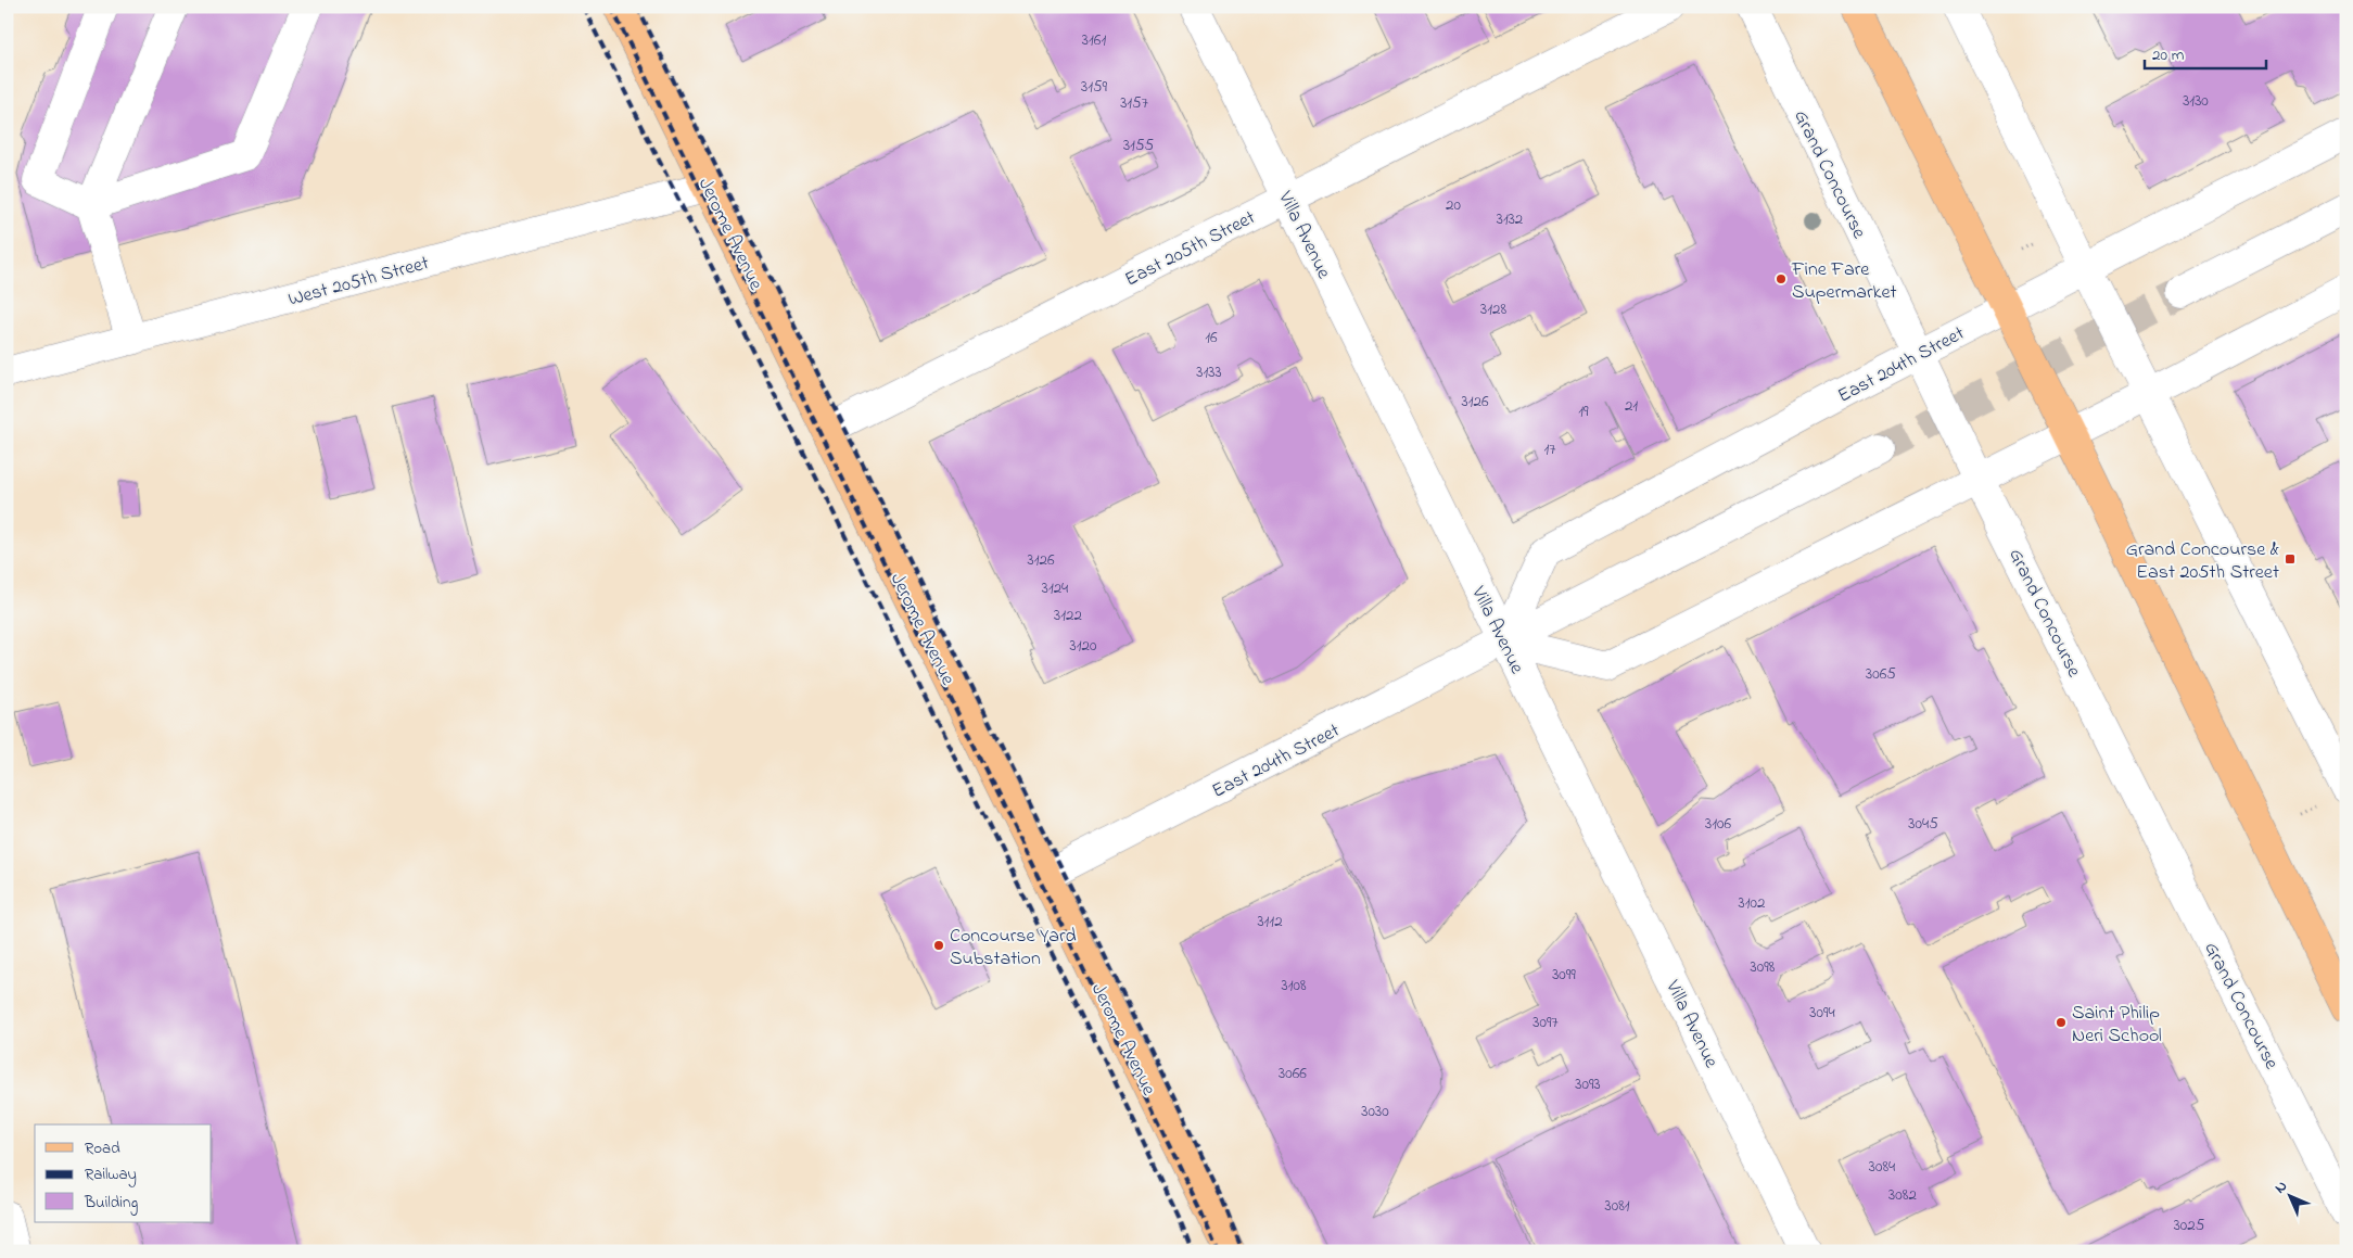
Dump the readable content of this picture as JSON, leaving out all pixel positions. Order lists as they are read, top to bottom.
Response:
{
  "streets": {
    "main road": ["Jerome Avenue"],
    "street": [
      "Grand Concourse",
      "Villa Avenue",
      "East 205th Street",
      "West 205th Street",
      "East 204th Street"
    ]
  },
  "crossings": [
    ["Grand Concourse", "East 204th Street"],
    ["Jerome Avenue", "East 205th Street"],
    ["Jerome Avenue", "West 205th Street"],
    ["Jerome Avenue", "East 204th Street"],
    ["Villa Avenue", "East 205th Street"],
    ["Villa Avenue", "East 204th Street"]
  ],
  "places": {
    "other": ["Fine Fare Supermarket", "Concourse Yard Substation", "Saint Philip Neri School"],
    "transit": ["Grand Concourse & East 205th Street"]
  },
  "house_numbers": [
    "3161",
    "3159",
    "3130",
    "3157",
    "3155",
    "20",
    "3132",
    "3128",
    "16",
    "3133",
    "3126",
    "21",
    "19",
    "17",
    "3126",
    "3124",
    "3122",
    "3120",
    "3065",
    "3106",
    "3045",
    "3102",
    "3112",
    "3098",
    "3099",
    "3108",
    "3094",
    "3097",
    "3066",
    "3093",
    "3030",
    "3084",
    "3082",
    "3081",
    "3025"
  ],
  "legend": ["Road", "Railway", "Building"],
  "scale_bar": "20 m",
  "north": "top left"
}
